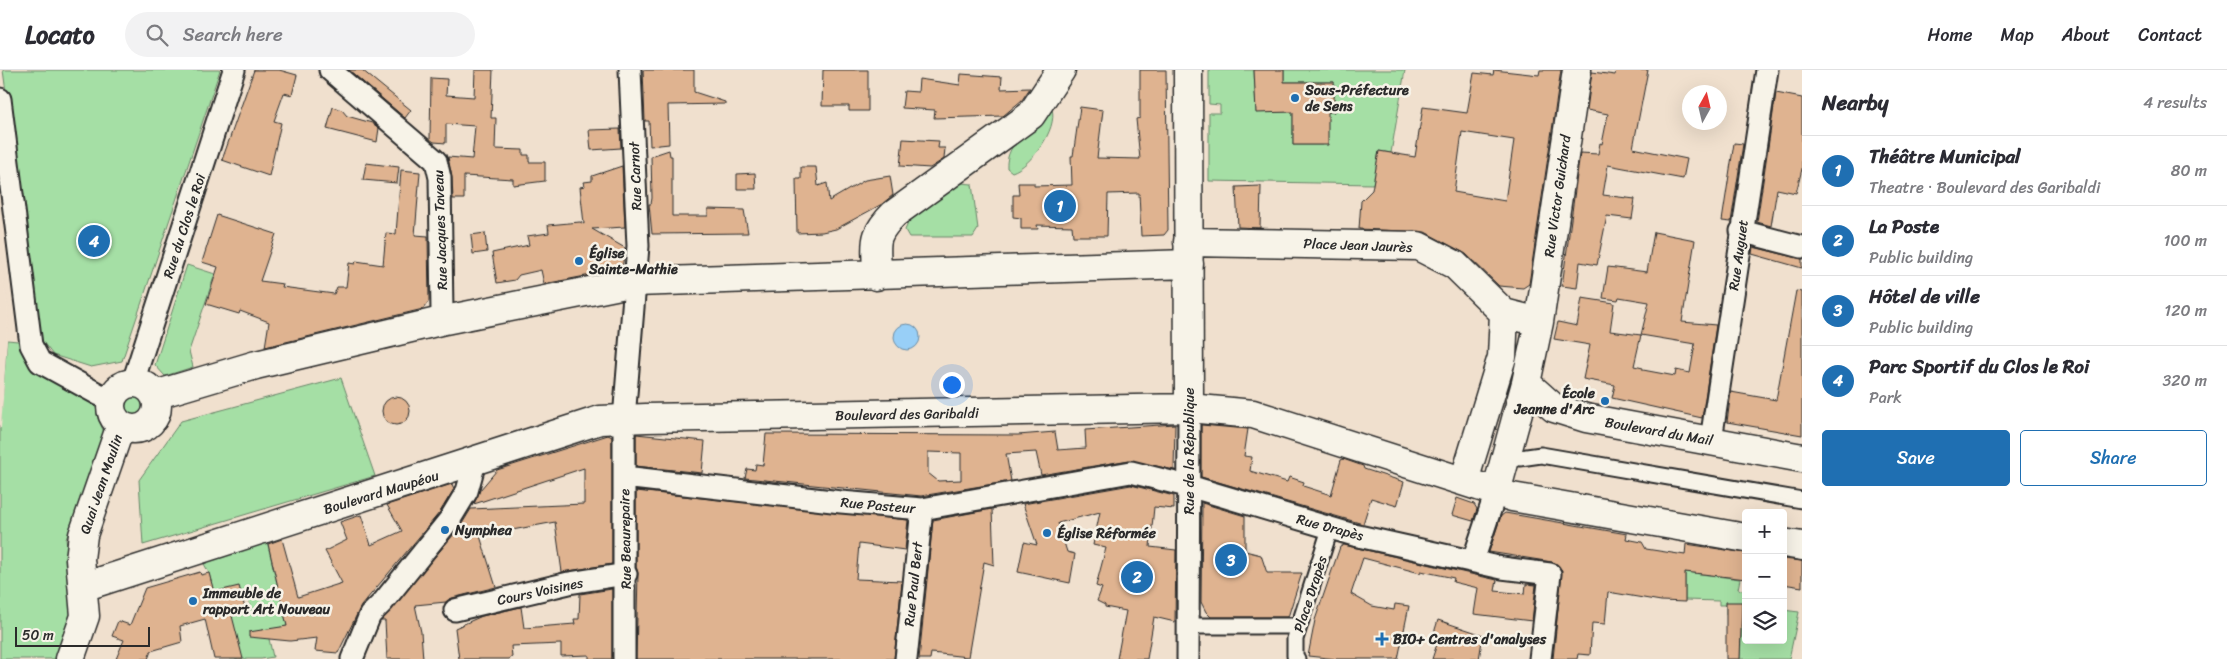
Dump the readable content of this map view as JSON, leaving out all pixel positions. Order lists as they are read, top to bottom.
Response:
{
  "streets": {
    "main road": [
      "Rue Victor Guichard",
      "Place Jean Jaurès",
      "Boulevard des Garibaldi",
      "Boulevard du Mail",
      "Rue de la République",
      "Quai Jean Moulin",
      "Boulevard Maupéou"
    ],
    "street": [
      "Rue Carnot",
      "Rue du Clos le Roi",
      "Rue Jacques Taveau",
      "Rue Auguet",
      "Rue Pasteur",
      "Rue Drapès",
      "Rue Beaurepaire",
      "Rue Paul Bert",
      "Cours Voisines",
      "Place Drapès"
    ]
  },
  "crossings": [
    ["Rue Carnot", "Boulevard des Garibaldi"],
    ["Rue Carnot", "Boulevard Maupéou"],
    ["Rue Carnot", "Rue Beaurepaire"],
    ["Rue Victor Guichard", "Boulevard du Mail"],
    ["Rue du Clos le Roi", "Quai Jean Moulin"],
    ["Place Jean Jaurès", "Rue de la République"],
    ["Rue Auguet", "Boulevard du Mail"],
    ["Boulevard des Garibaldi", "Rue de la République"],
    ["Boulevard des Garibaldi", "Boulevard Maupéou"],
    ["Boulevard des Garibaldi", "Rue Beaurepaire"],
    ["Rue de la République", "Rue Pasteur"],
    ["Rue de la République", "Rue Drapès"],
    ["Quai Jean Moulin", "Boulevard Maupéou"],
    ["Boulevard Maupéou", "Rue Beaurepaire"],
    ["Rue Pasteur", "Rue Drapès"],
    ["Rue Pasteur", "Rue Beaurepaire"],
    ["Rue Pasteur", "Rue Paul Bert"],
    ["Rue Drapès", "Place Drapès"],
    ["Rue Beaurepaire", "Cours Voisines"]
  ],
  "places": {
    "other": [
      "Sous-Préfecture de Sens",
      "Église Sainte-Mathie",
      "École Jeanne d'Arc",
      "Nymphea",
      "Église Réformée",
      "Immeuble de rapport Art Nouveau"
    ],
    "health": ["BIO+ Centres d'analyses"]
  },
  "scale_bar": "50 m",
  "north": "top",
  "page": {
    "header": "Locato",
    "search": "Search here",
    "nav": [
      "Home",
      "Map",
      "About",
      "Contact"
    ],
    "heading": ["Nearby", "4 results"],
    "list": [
      {
        "mark": "1",
        "name": "Théâtre Municipal",
        "note": "Theatre · Boulevard des Garibaldi",
        "value": "80 m"
      },
      {
        "mark": "2",
        "name": "La Poste",
        "note": "Public building",
        "value": "100 m"
      },
      {
        "mark": "3",
        "name": "Hôtel de ville",
        "note": "Public building",
        "value": "120 m"
      },
      {
        "mark": "4",
        "name": "Parc Sportif du Clos le Roi",
        "note": "Park",
        "value": "320 m"
      }
    ],
    "pins": [
      "1",
      "4",
      "3",
      "2"
    ],
    "buttons": ["Save", "Share"],
    "map_buttons": ["+", "−"],
    "scale": "50 m"
  }
}
